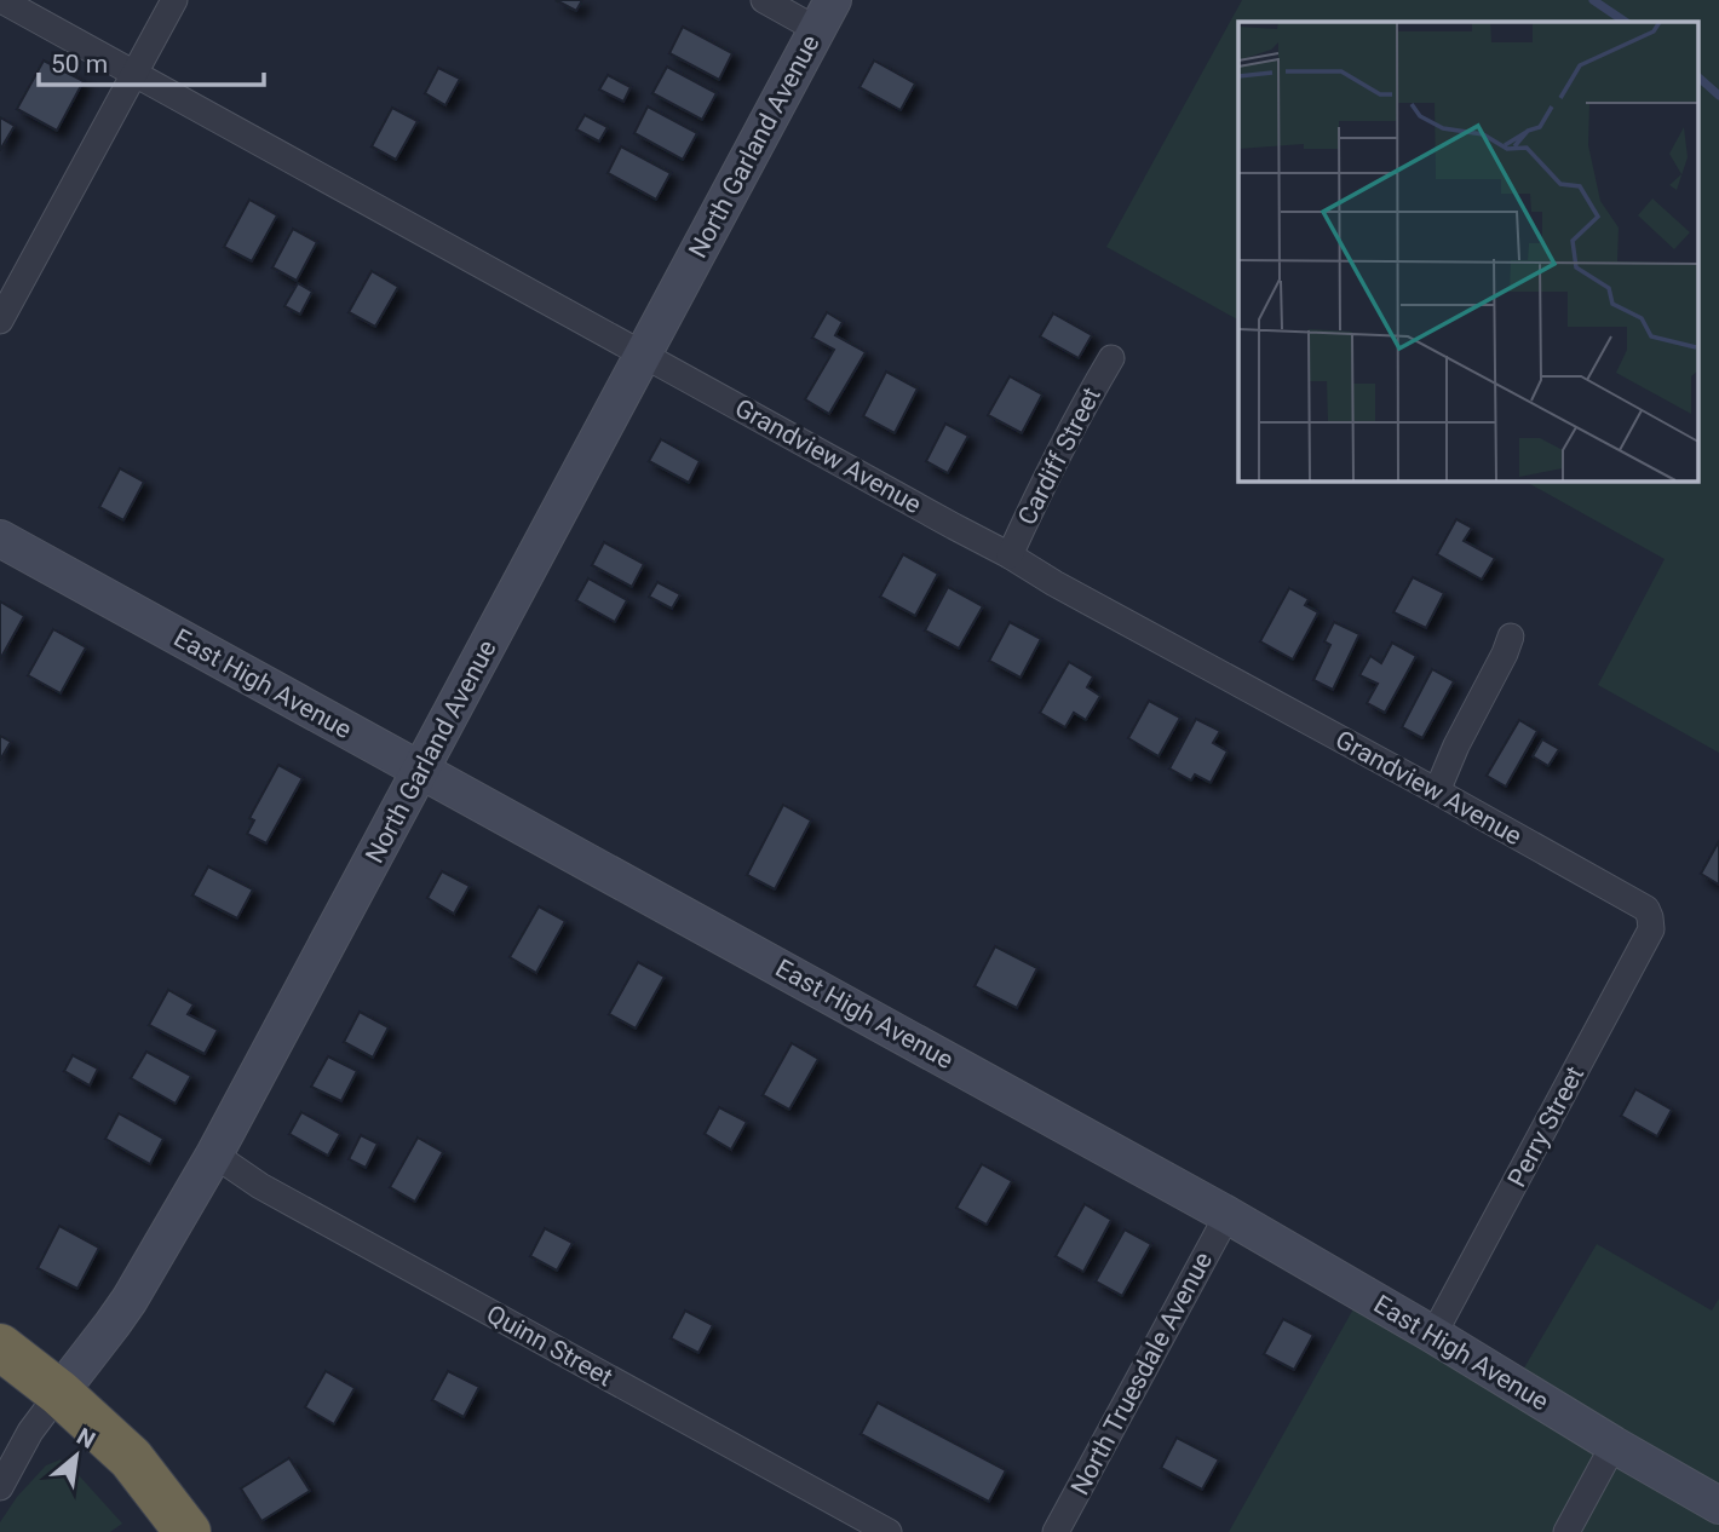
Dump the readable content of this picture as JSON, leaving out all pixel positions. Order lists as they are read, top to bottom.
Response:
{
  "streets": {
    "street": [
      "North Garland Avenue",
      "Grandview Avenue",
      "Cardiff Street",
      "East High Avenue",
      "Perry Street",
      "Quinn Street",
      "North Truesdale Avenue"
    ]
  },
  "crossings": [
    ["North Garland Avenue", "Grandview Avenue"],
    ["North Garland Avenue", "East High Avenue"],
    ["North Garland Avenue", "Quinn Street"],
    ["Grandview Avenue", "Cardiff Street"],
    ["Grandview Avenue", "Perry Street"],
    ["East High Avenue", "Perry Street"],
    ["East High Avenue", "North Truesdale Avenue"]
  ],
  "scale_bar": "50 m",
  "north": "top right"
}
